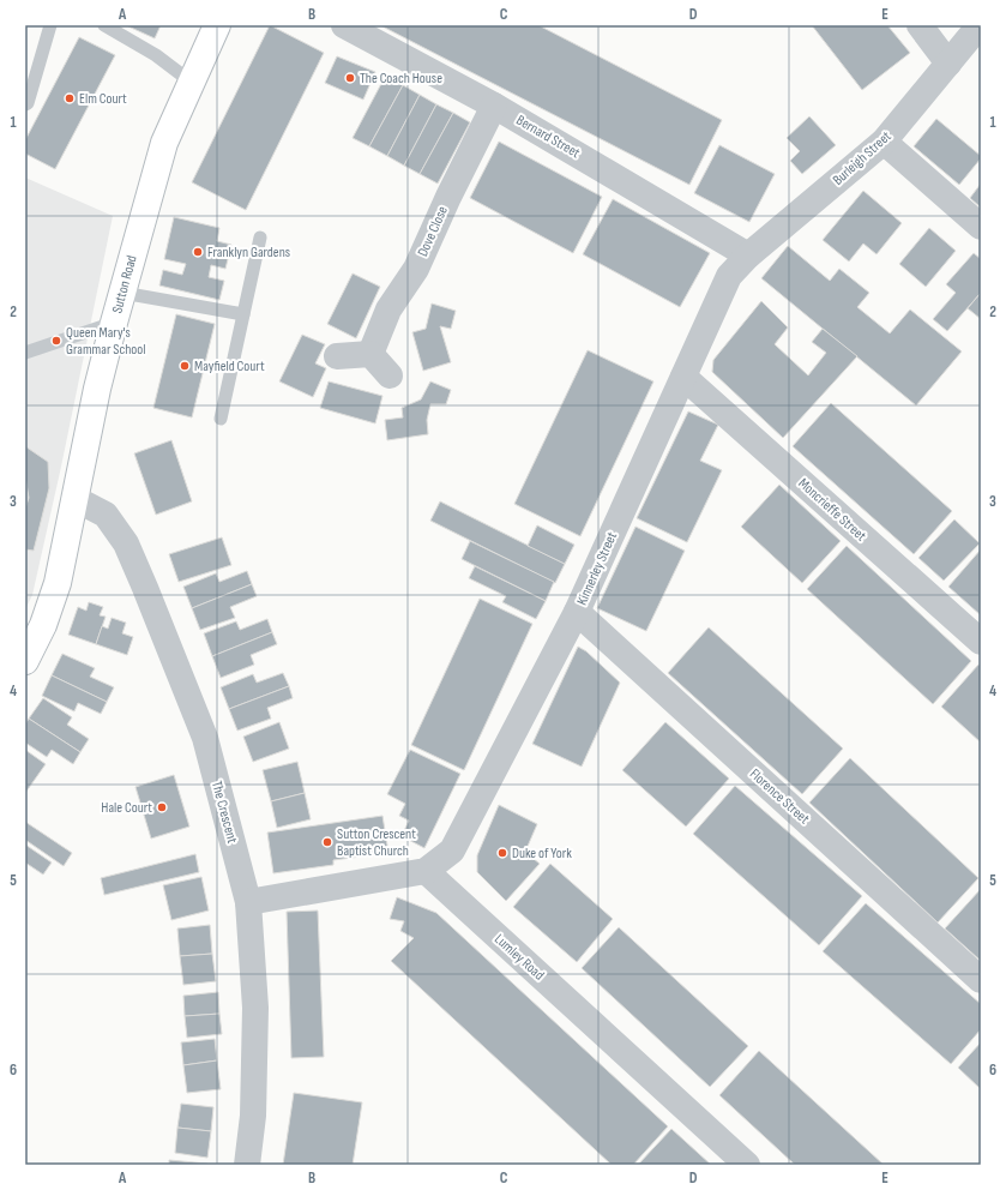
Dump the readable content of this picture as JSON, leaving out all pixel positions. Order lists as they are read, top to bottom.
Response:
{
  "streets": {
    "street": [
      "Bernard Street",
      "Burleigh Street",
      "Dove Close",
      "Sutton Road",
      "Moncrieffe Street",
      "Kinnerley Street",
      "Florence Street",
      "The Crescent",
      "Lumley Road"
    ]
  },
  "crossings": [
    ["Bernard Street", "Burleigh Street"],
    ["Bernard Street", "Dove Close"],
    ["Bernard Street", "Kinnerley Street"],
    ["Burleigh Street", "Kinnerley Street"],
    ["Sutton Road", "The Crescent"],
    ["Moncrieffe Street", "Kinnerley Street"],
    ["Kinnerley Street", "Florence Street"],
    ["Kinnerley Street", "Lumley Road"]
  ],
  "places": [
    "The Coach House",
    "Elm Court",
    "Franklyn Gardens",
    "Queen Mary's Grammar School",
    "Mayfield Court",
    "Hale Court",
    "Sutton Crescent Baptist Church",
    "Duke of York"
  ],
  "grid": {
    "columns": [
      "A",
      "B",
      "C",
      "D",
      "E"
    ],
    "rows": [
      "1",
      "2",
      "3",
      "4",
      "5",
      "6"
    ]
  }
}
